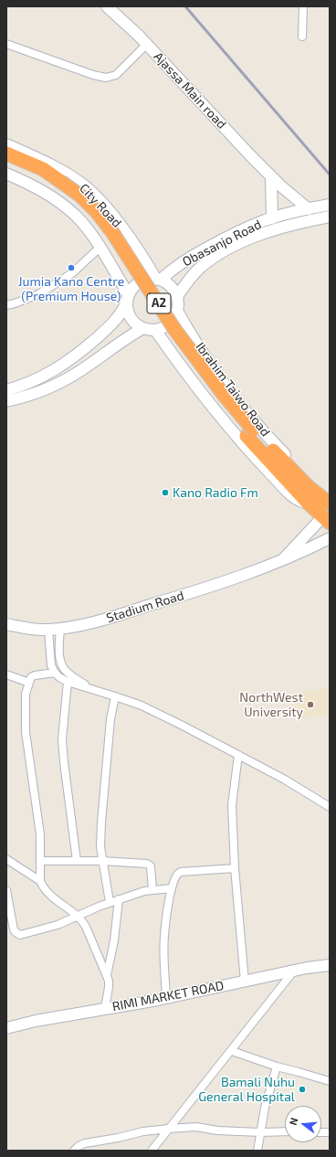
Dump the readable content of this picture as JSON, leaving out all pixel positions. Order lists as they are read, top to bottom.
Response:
{
  "streets": {
    "highway": ["A2", "Ibrahim Taiwo Road"],
    "main road": [
      "Ajassa Main road",
      "City Road",
      "Obasanjo Road",
      "Stadium Road",
      "RIMI MARKET ROAD"
    ]
  },
  "crossings": [
    ["Ajassa Main road", "Obasanjo Road"],
    ["City Road", "Obasanjo Road"],
    ["City Road", "Ibrahim Taiwo Road"],
    ["Obasanjo Road", "Ibrahim Taiwo Road"],
    ["A2", "Ibrahim Taiwo Road"],
    ["Ibrahim Taiwo Road", "Stadium Road"]
  ],
  "places": [
    "Jumia Kano Centre (Premium House)",
    "Kano Radio Fm",
    "NorthWest University",
    "Bamali Nuhu General Hospital"
  ],
  "north": "left"
}
